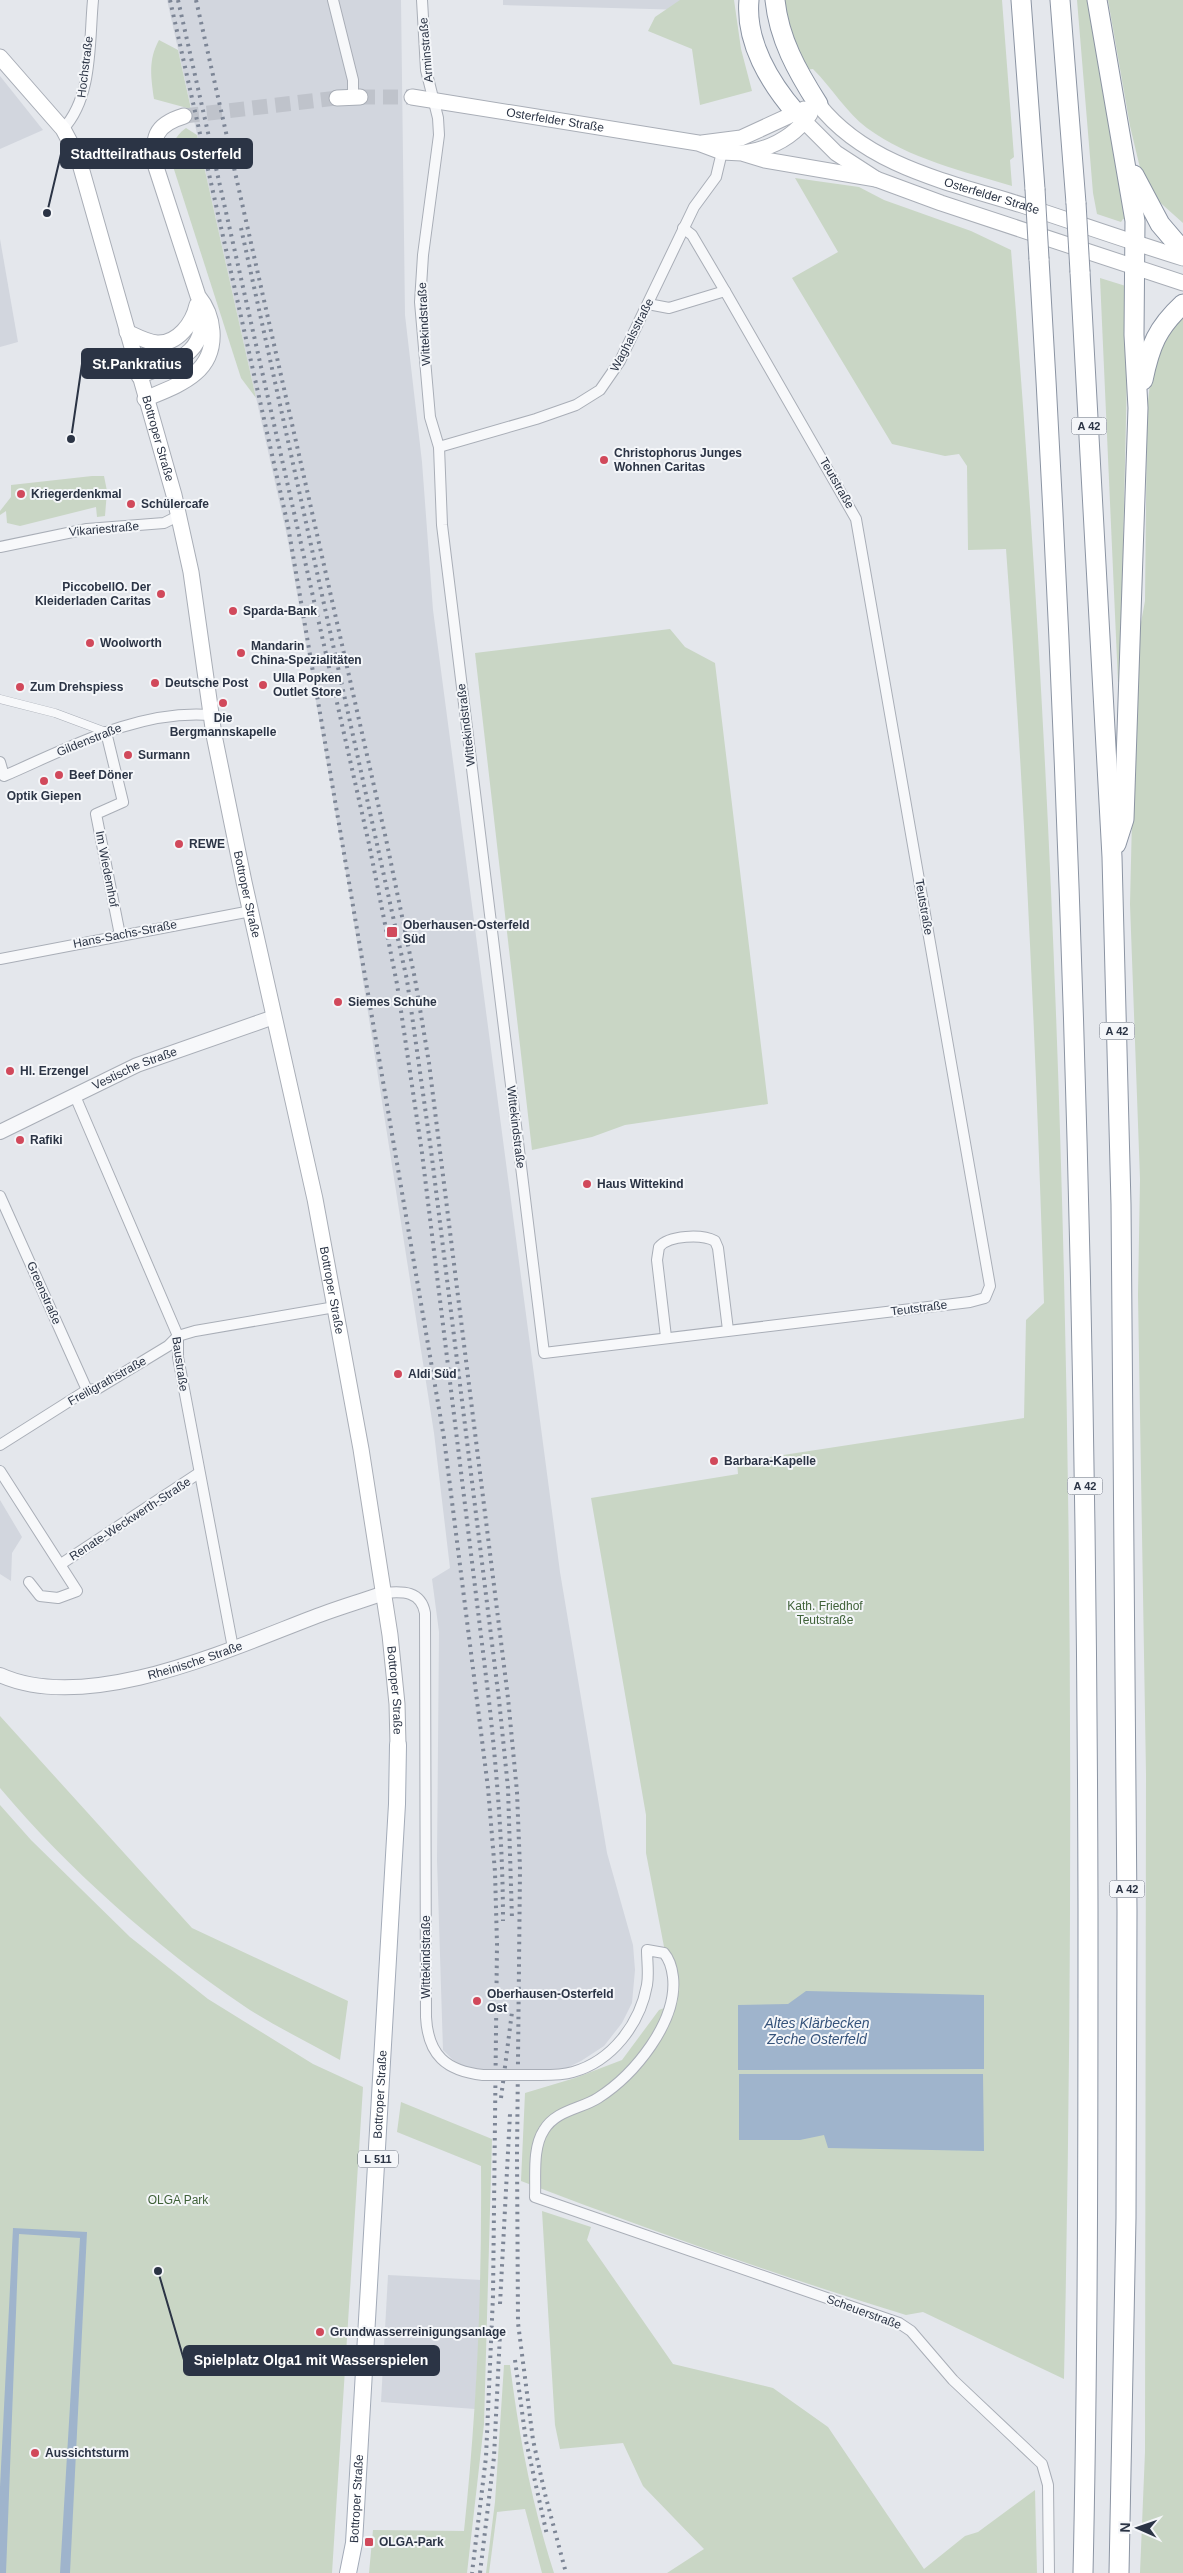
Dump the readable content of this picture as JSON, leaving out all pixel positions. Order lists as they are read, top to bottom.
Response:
{
  "streets": {
    "highway": ["A 42"],
    "main road": ["Osterfelder Straße", "Bottroper Straße", "L 511"],
    "street": [
      "Arminstraße",
      "Hochstraße",
      "Wittekindstraße",
      "Waghalsstraße",
      "Teutstraße",
      "Vikariestraße",
      "Gildenstraße",
      "Im Wiedemhof",
      "Hans-Sachs-Straße",
      "Vestische Straße",
      "Greenstraße",
      "Baustraße",
      "Freiligrathstraße",
      "Renate-Weckwerth-Straße",
      "Rheinische Straße",
      "Scheuerstraße"
    ]
  },
  "crossings": [
    ["Arminstraße", "Osterfelder Straße"],
    ["Arminstraße", "Wittekindstraße"],
    ["Hochstraße", "Bottroper Straße"],
    ["Osterfelder Straße", "Wittekindstraße"],
    ["Osterfelder Straße", "Waghalsstraße"],
    ["Wittekindstraße", "Waghalsstraße"],
    ["Wittekindstraße", "Bottroper Straße"],
    ["Wittekindstraße", "Teutstraße"],
    ["Wittekindstraße", "Rheinische Straße"],
    ["Wittekindstraße", "Scheuerstraße"],
    ["Waghalsstraße", "Teutstraße"],
    ["Bottroper Straße", "Vikariestraße"],
    ["Bottroper Straße", "Gildenstraße"],
    ["Bottroper Straße", "Hans-Sachs-Straße"],
    ["Bottroper Straße", "Vestische Straße"],
    ["Bottroper Straße", "Freiligrathstraße"],
    ["Bottroper Straße", "Rheinische Straße"],
    ["Gildenstraße", "Im Wiedemhof"],
    ["Im Wiedemhof", "Hans-Sachs-Straße"],
    ["Vestische Straße", "Baustraße"],
    ["Greenstraße", "Freiligrathstraße"],
    ["Baustraße", "Freiligrathstraße"],
    ["Baustraße", "Renate-Weckwerth-Straße"],
    ["Baustraße", "Rheinische Straße"]
  ],
  "water": ["Altes Klärbecken Zeche Osterfeld"],
  "parks": ["Kath. Friedhof Teutstraße", "OLGA Park"],
  "places": {
    "other": [
      "Stadtteilrathaus Osterfeld",
      "St.Pankratius",
      "Christophorus Junges Wohnen Caritas",
      "Kriegerdenkmal",
      "Schülercafe",
      "PiccobellO. Der Kleiderladen Caritas",
      "Sparda-Bank",
      "Woolworth",
      "Mandarin China-Spezialitäten",
      "Deutsche Post",
      "Ulla Popken Outlet Store",
      "Zum Drehspiess",
      "Die Bergmannskapelle",
      "Surmann",
      "Beef Döner",
      "Optik Giepen",
      "REWE",
      "Siemes Schuhe",
      "Hl. Erzengel",
      "Rafiki",
      "Haus Wittekind",
      "Aldi Süd",
      "Barbara-Kapelle",
      "Oberhausen-Osterfeld Ost",
      "Spielplatz Olga1 mit Wasserspielen",
      "Grundwasserreinigungsanlage",
      "Aussichtsturm"
    ],
    "transit": ["Oberhausen-Osterfeld Süd", "OLGA-Park"]
  },
  "north": "left"
}
